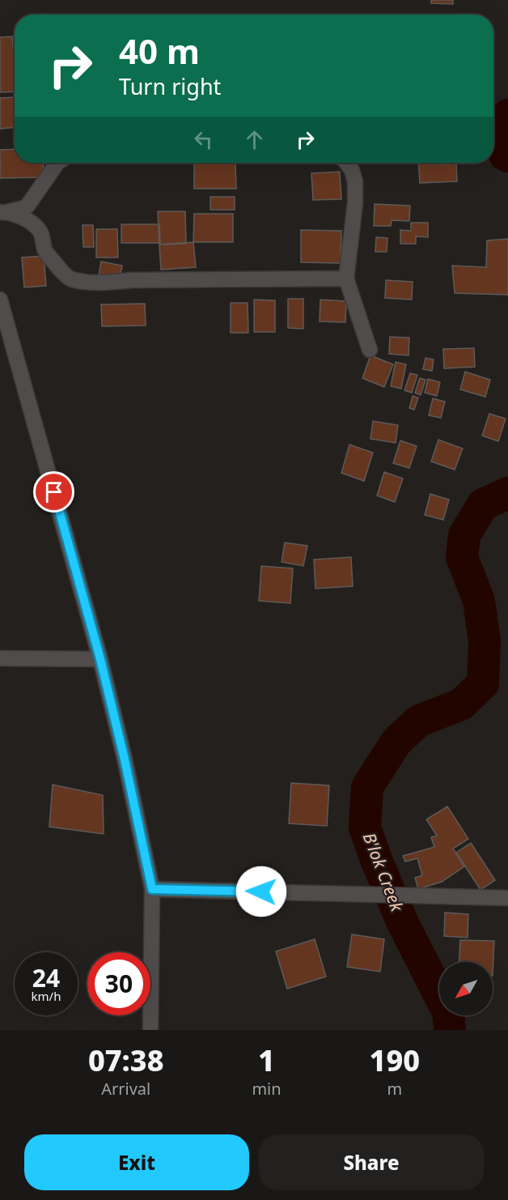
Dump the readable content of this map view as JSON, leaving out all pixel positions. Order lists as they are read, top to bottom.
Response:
{
  "water": ["B'lok Creek"],
  "north": "bottom left",
  "page": {
    "turn": ["40 m", "Turn right"],
    "speed": "24 km/h",
    "limit": "30",
    "eta": [
      "07:38",
      "Arrival",
      "1",
      "min",
      "190",
      "m"
    ],
    "buttons": ["Exit", "Share"]
  }
}
